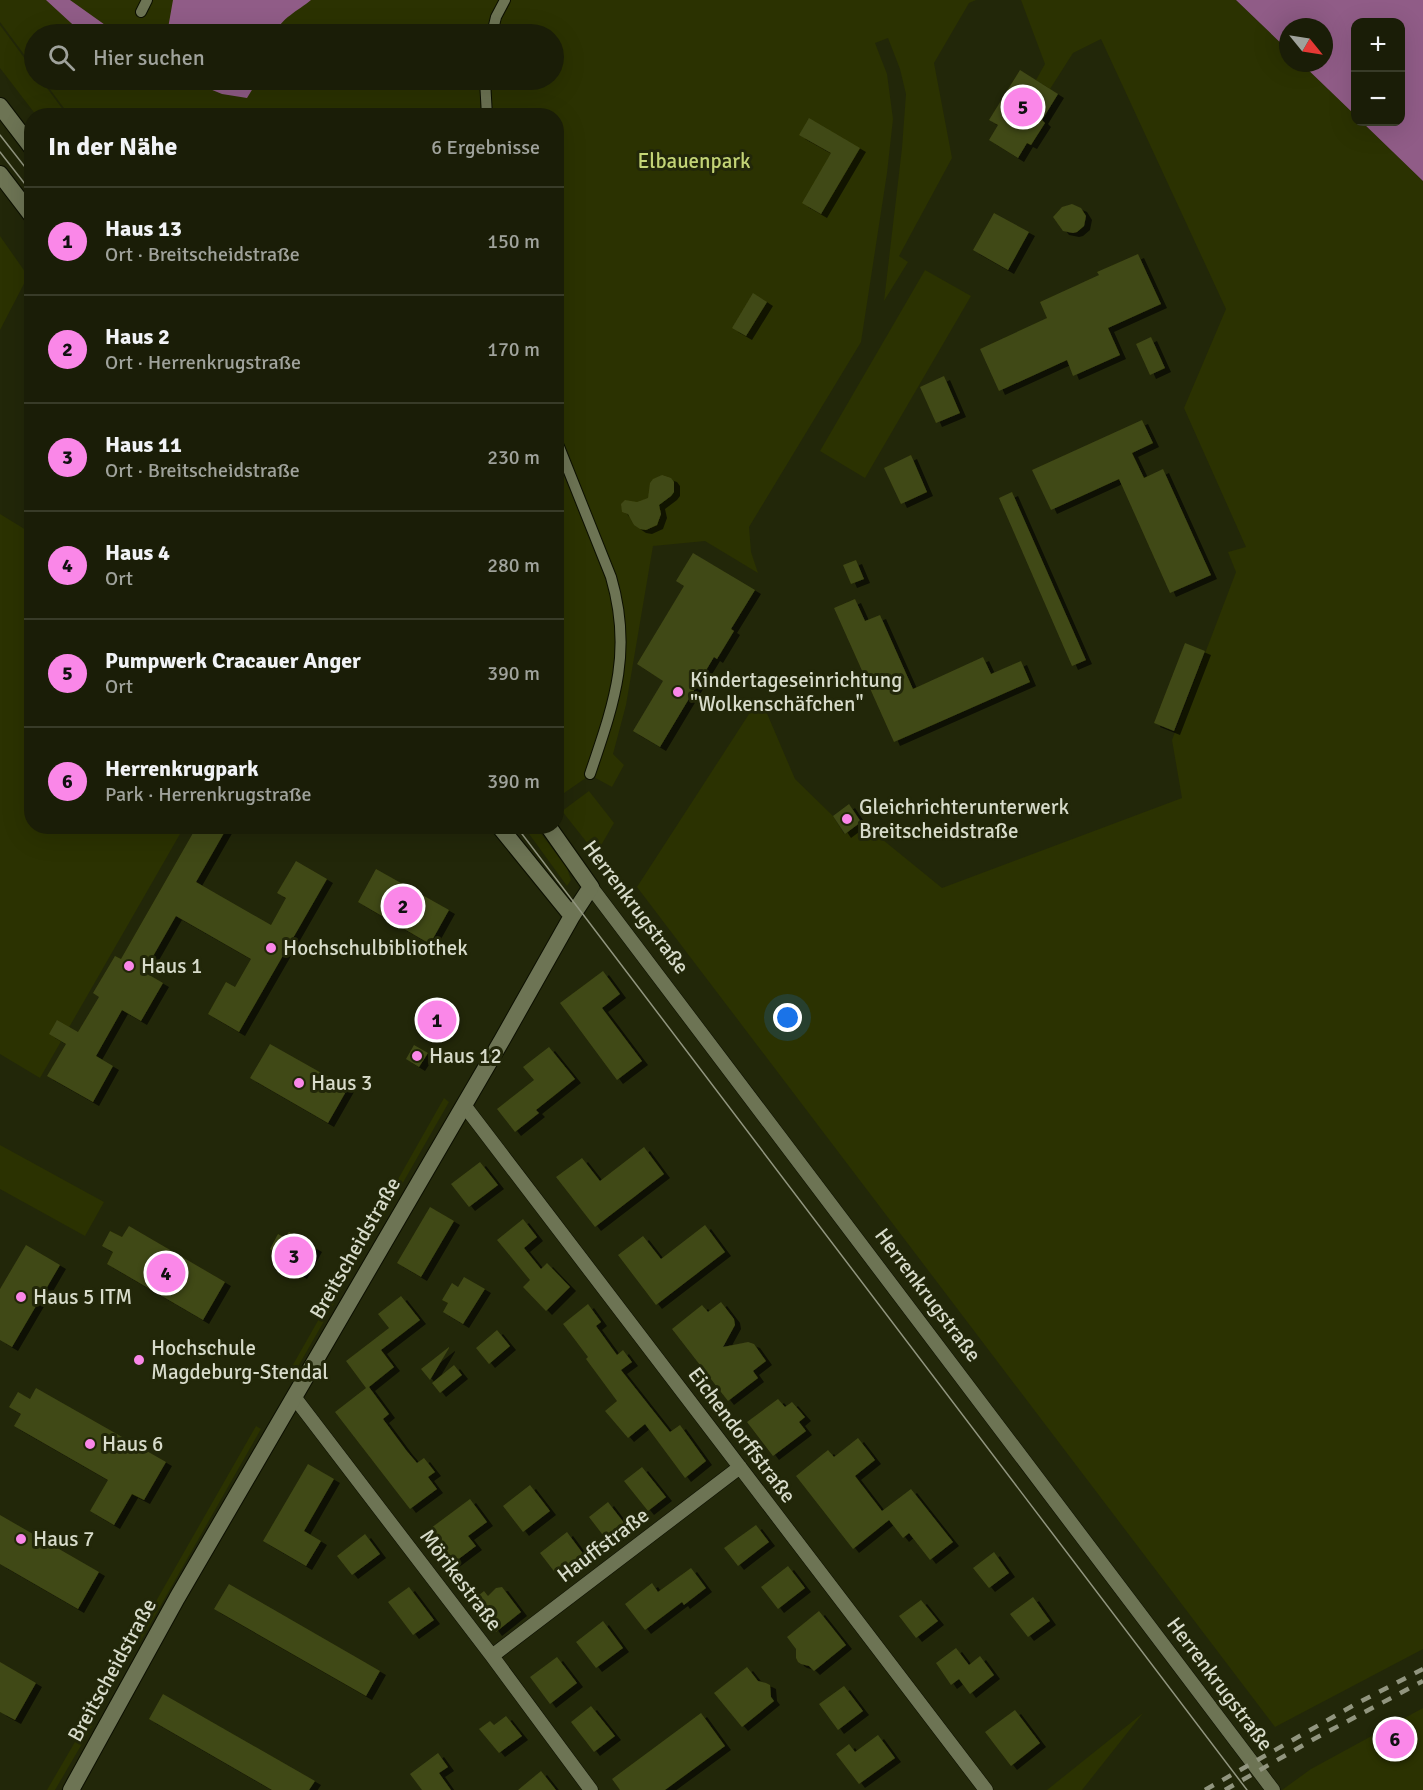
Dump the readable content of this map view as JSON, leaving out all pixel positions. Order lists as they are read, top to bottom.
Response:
{
  "streets": {
    "street": [
      "Herrenkrugstraße",
      "Breitscheidstraße",
      "Eichendorffstraße",
      "Hauffstraße",
      "Mörikestraße"
    ]
  },
  "crossings": [
    ["Herrenkrugstraße", "Breitscheidstraße"],
    ["Breitscheidstraße", "Eichendorffstraße"],
    ["Breitscheidstraße", "Mörikestraße"],
    ["Eichendorffstraße", "Hauffstraße"],
    ["Hauffstraße", "Mörikestraße"]
  ],
  "parks": ["Elbauenpark"],
  "places": [
    "Kindertageseinrichtung \"Wolkenschäfchen\"",
    "Gleichrichterunterwerk Breitscheidstraße",
    "Hochschulbibliothek",
    "Haus 1",
    "Haus 12",
    "Haus 3",
    "Haus 5 ITM",
    "Hochschule Magdeburg-Stendal",
    "Haus 6",
    "Haus 7"
  ],
  "north": "bottom right",
  "page": {
    "map_buttons": ["+", "−"],
    "search": "Hier suchen",
    "pins": [
      "5",
      "2",
      "1",
      "3",
      "4",
      "6"
    ],
    "heading": ["In der Nähe", "6 Ergebnisse"],
    "list": [
      {
        "mark": "1",
        "name": "Haus 13",
        "note": "Ort · Breitscheidstraße",
        "value": "150 m"
      },
      {
        "mark": "2",
        "name": "Haus 2",
        "note": "Ort · Herrenkrugstraße",
        "value": "170 m"
      },
      {
        "mark": "3",
        "name": "Haus 11",
        "note": "Ort · Breitscheidstraße",
        "value": "230 m"
      },
      {
        "mark": "4",
        "name": "Haus 4",
        "note": "Ort",
        "value": "280 m"
      },
      {
        "mark": "5",
        "name": "Pumpwerk Cracauer Anger",
        "note": "Ort",
        "value": "390 m"
      },
      {
        "mark": "6",
        "name": "Herrenkrugpark",
        "note": "Park · Herrenkrugstraße",
        "value": "390 m"
      }
    ]
  }
}
